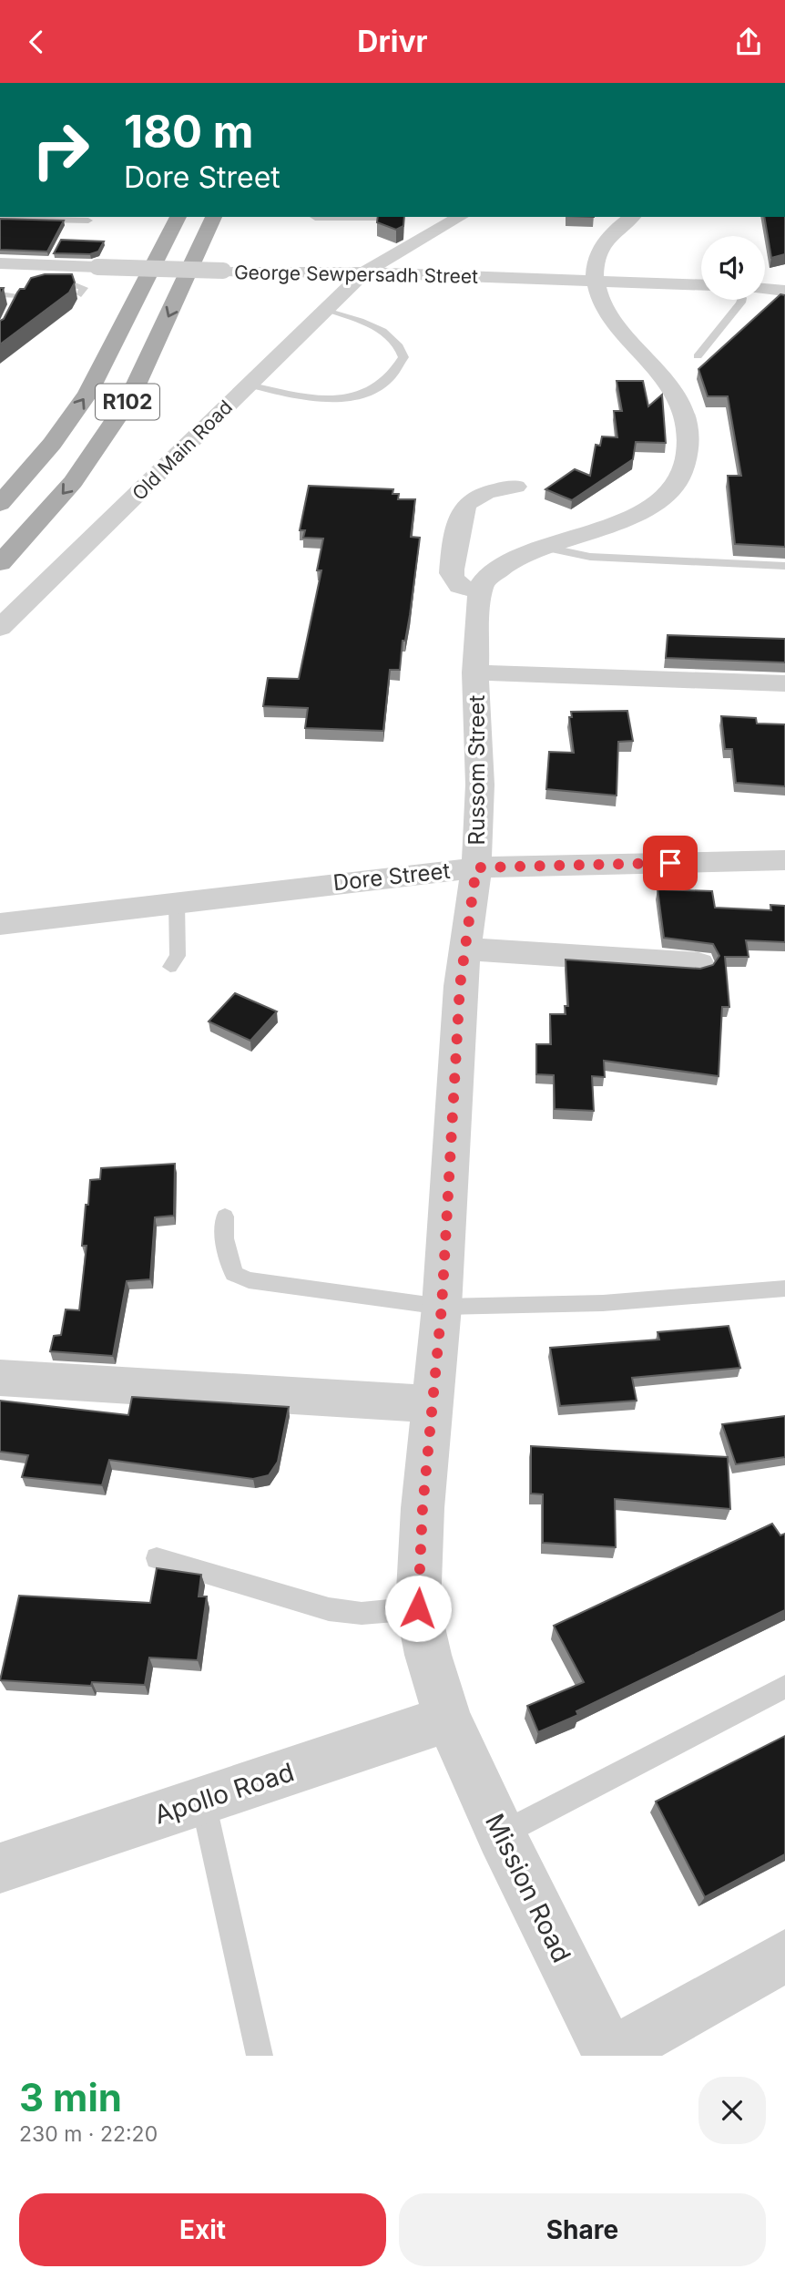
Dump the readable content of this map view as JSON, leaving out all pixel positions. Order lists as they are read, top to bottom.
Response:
{
  "streets": {
    "main road": ["R102"],
    "street": [
      "George Sewpersadh Street",
      "Old Main Road",
      "Russom Street",
      "Dore Street",
      "Apollo Road",
      "Mission Road"
    ]
  },
  "crossings": [
    ["George Sewpersadh Street", "Old Main Road"],
    ["Russom Street", "Dore Street"],
    ["Russom Street", "Apollo Road"],
    ["Russom Street", "Mission Road"],
    ["Apollo Road", "Mission Road"]
  ],
  "page": {
    "header": "Drivr",
    "turn": ["180 m", "Dore Street"],
    "heading": ["3 min", "230 m · 22:20"],
    "buttons": ["Exit", "Share"]
  }
}
